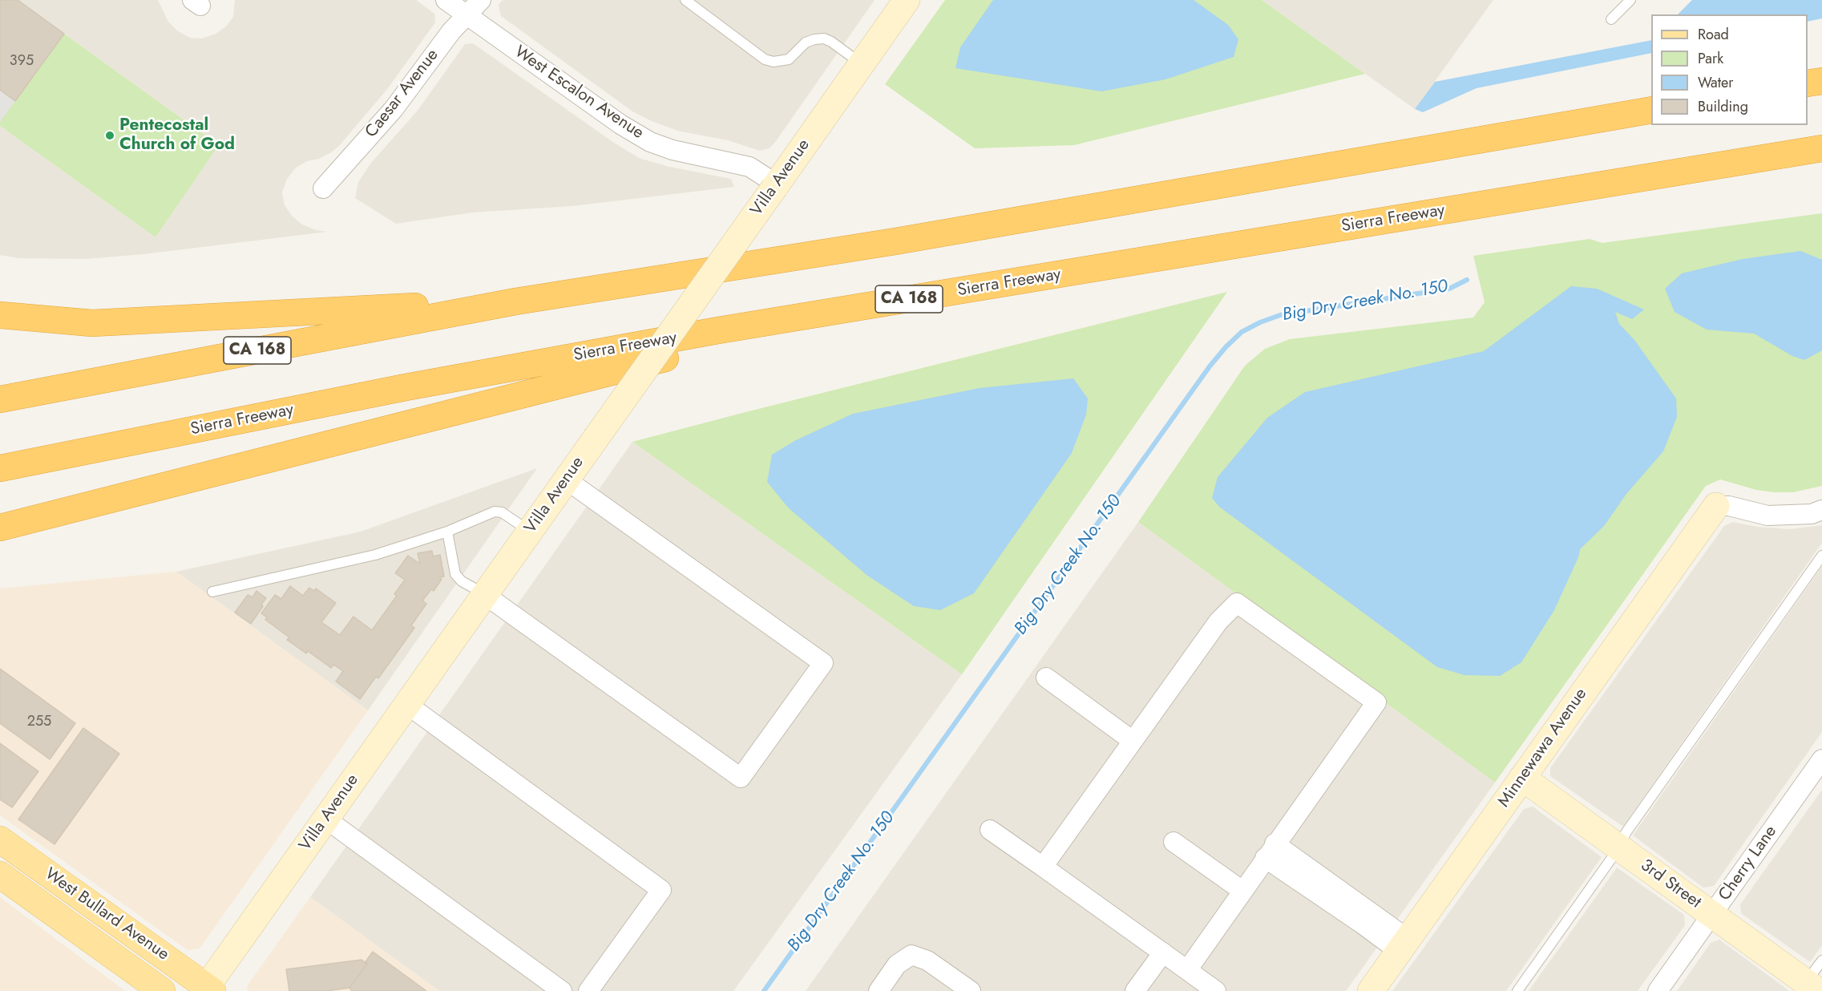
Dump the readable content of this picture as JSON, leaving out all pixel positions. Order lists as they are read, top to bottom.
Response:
{
  "streets": {
    "highway": ["Sierra Freeway", "CA 168"],
    "main road": [
      "Villa Avenue",
      "Minnewawa Avenue",
      "3rd Street",
      "West Bullard Avenue"
    ],
    "street": ["West Escalon Avenue", "Caesar Avenue", "Cherry Lane"]
  },
  "crossings": [
    ["West Escalon Avenue", "Caesar Avenue"],
    ["West Escalon Avenue", "Villa Avenue"],
    ["Villa Avenue", "West Bullard Avenue"],
    ["Minnewawa Avenue", "3rd Street"],
    ["Cherry Lane", "3rd Street"]
  ],
  "water": ["Big Dry Creek No. 150"],
  "places": ["Pentecostal Church of God"],
  "house_numbers": ["395", "255"],
  "legend": [
    "Road",
    "Park",
    "Water",
    "Building"
  ]
}
